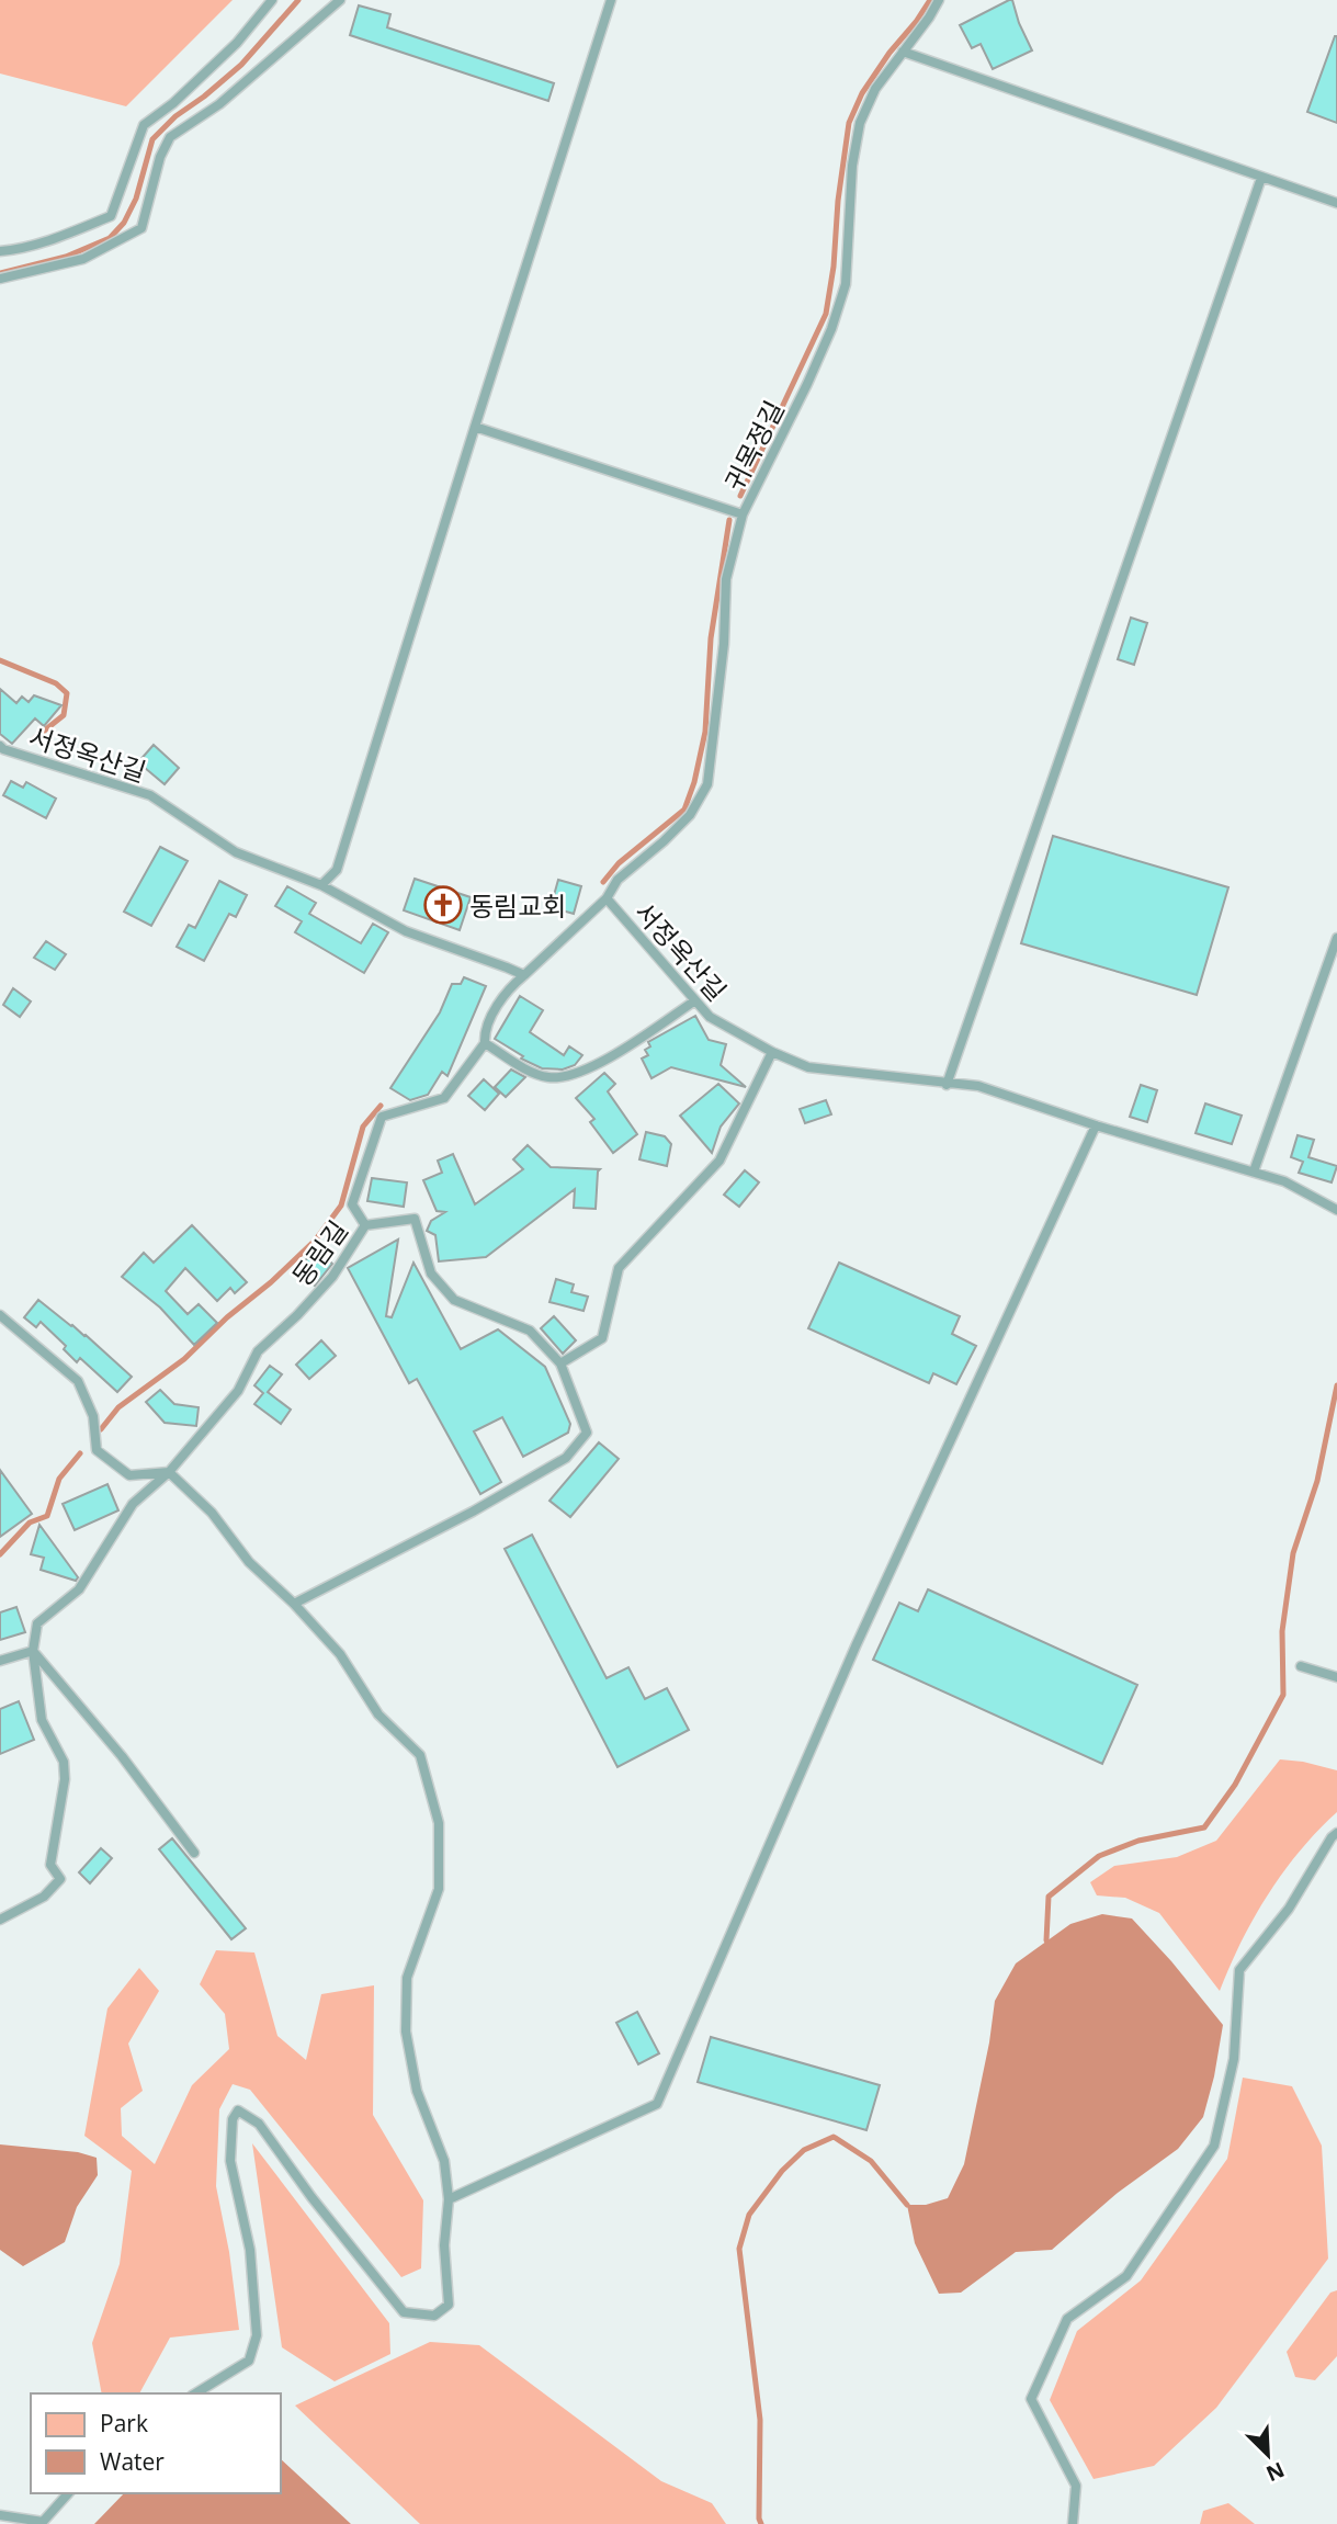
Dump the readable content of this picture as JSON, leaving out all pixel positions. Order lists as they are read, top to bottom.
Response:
{
  "streets": {
    "lane": ["귀목정길", "서정옥산길", "동림길"]
  },
  "crossings": [
    ["귀목정길", "서정옥산길"]
  ],
  "places": {
    "church": ["동림교회"]
  },
  "legend": ["Park", "Water"],
  "north": "bottom right"
}
